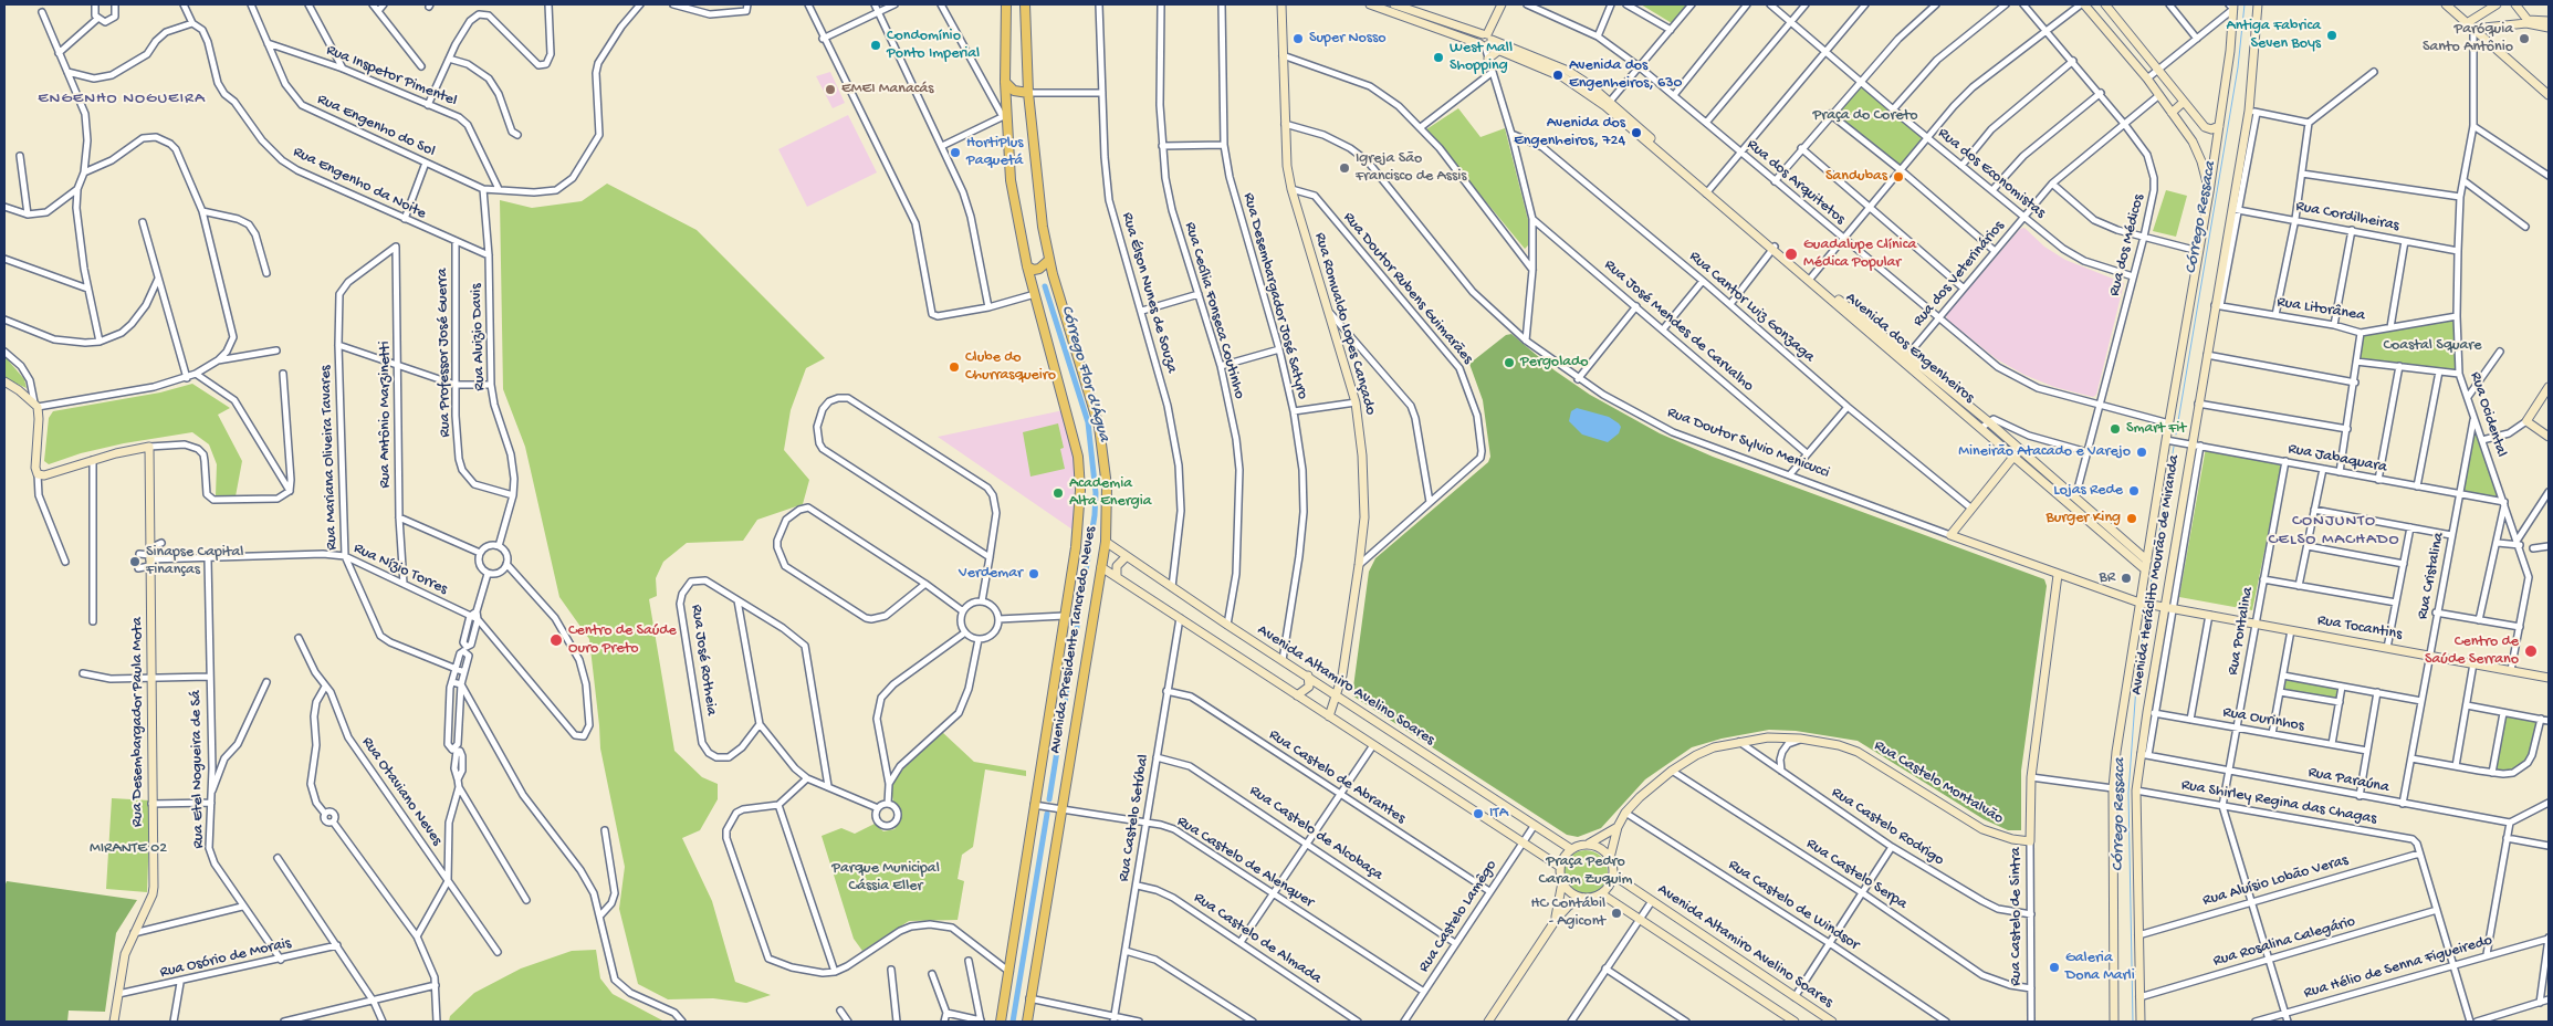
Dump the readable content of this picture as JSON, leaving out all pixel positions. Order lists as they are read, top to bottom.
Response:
{
  "streets": {
    "main road": ["Avenida Presidente Tancredo Neves"],
    "street": [
      "Rua Inspetor Pimentel",
      "Rua Engenho do Sol",
      "Rua dos Economistas",
      "Rua dos Arquitetos",
      "Rua Engenho da Noite",
      "Rua Cordilheiras",
      "Rua dos Médicos",
      "Rua dos Veterinários",
      "Rua Doutor Rubens Guimarães",
      "Rua Élson Nunes de Souza",
      "Rua Desembargador José Satyro",
      "Rua Cantor Luiz Gonzaga",
      "Rua Litorânea",
      "Rua Cecília Fonseca Coutinho",
      "Rua Romualdo Lopes Cançado",
      "Rua José Mendes de Carvalho",
      "Rua Aluizio Davis",
      "Avenida dos Engenheiros",
      "Rua Professor José Guerra",
      "Rua Antônio Marzinetti",
      "Rua Ocidental",
      "Rua Doutor Sylvio Menicucci",
      "Rua Mariana Oliveira Tavares",
      "Rua Jabaquara",
      "Rua Nízio Torres",
      "Avenida Heráclito Mourão de Miranda",
      "Rua Cristalina",
      "Rua Tocantins",
      "Rua Pontalina",
      "Rua José Rotheia",
      "Avenida Altamiro Avelino Soares",
      "Rua Ourinhos",
      "Rua Desembargador Paula Mota",
      "Rua Etel Nogueira de Sá",
      "Rua Castelo de Abrantes",
      "Rua Paraúna",
      "Rua Castelo Montalvão",
      "Rua Otaviano Neves",
      "Rua Shirley Regina das Chagas",
      "Rua Castelo Setúbal",
      "Rua Castelo Rodrigo",
      "Rua Castelo de Alcobaça",
      "Rua Castelo de Alenquer",
      "Rua Castelo Serpa",
      "Rua Aluísio Lobão Veras",
      "Rua Castelo de Windsor",
      "Rua Castelo Lamêgo",
      "Rua Castelo de Sintra",
      "Rua Castelo de Almada",
      "Rua Rosalina Calegário",
      "Rua Osório de Morais",
      "Rua Hélio de Senna Figueiredo"
    ]
  },
  "crossings": [
    ["Rua Inspetor Pimentel", "Rua Engenho do Sol"],
    ["Rua Engenho do Sol", "Rua Aluizio Davis"],
    ["Rua dos Economistas", "Rua dos Médicos"],
    ["Rua dos Economistas", "Rua dos Veterinários"],
    ["Rua dos Arquitetos", "Rua dos Médicos"],
    ["Rua dos Arquitetos", "Rua dos Veterinários"],
    ["Rua dos Arquitetos", "Avenida Heráclito Mourão de Miranda"],
    ["Rua Engenho da Noite", "Rua Aluizio Davis"],
    ["Rua Engenho da Noite", "Rua Professor José Guerra"],
    ["Rua Cordilheiras", "Rua Ocidental"],
    ["Rua Cordilheiras", "Avenida Heráclito Mourão de Miranda"],
    ["Rua dos Médicos", "Rua dos Veterinários"],
    ["Rua dos Médicos", "Avenida dos Engenheiros"],
    ["Rua dos Veterinários", "Avenida dos Engenheiros"],
    ["Rua Doutor Rubens Guimarães", "Rua Romualdo Lopes Cançado"],
    ["Rua Élson Nunes de Souza", "Avenida Altamiro Avelino Soares"],
    ["Rua Desembargador José Satyro", "Avenida Altamiro Avelino Soares"],
    ["Rua Litorânea", "Rua Ocidental"],
    ["Rua Litorânea", "Avenida Heráclito Mourão de Miranda"],
    ["Rua Cecília Fonseca Coutinho", "Avenida Altamiro Avelino Soares"],
    ["Rua Romualdo Lopes Cançado", "Rua Doutor Sylvio Menicucci"],
    ["Rua Romualdo Lopes Cançado", "Avenida Altamiro Avelino Soares"],
    ["Rua Aluizio Davis", "Rua Professor José Guerra"],
    ["Rua Aluizio Davis", "Rua Nízio Torres"],
    ["Avenida dos Engenheiros", "Avenida Heráclito Mourão de Miranda"],
    ["Rua Antônio Marzinetti", "Rua Mariana Oliveira Tavares"],
    ["Rua Antônio Marzinetti", "Rua Nízio Torres"],
    ["Rua Ocidental", "Rua Jabaquara"],
    ["Rua Ocidental", "Rua Cristalina"],
    ["Rua Ocidental", "Rua Tocantins"],
    ["Rua Doutor Sylvio Menicucci", "Avenida Heráclito Mourão de Miranda"],
    ["Rua Doutor Sylvio Menicucci", "Rua Tocantins"],
    ["Rua Doutor Sylvio Menicucci", "Rua Castelo de Sintra"],
    ["Rua Mariana Oliveira Tavares", "Rua Nízio Torres"],
    ["Rua Jabaquara", "Avenida Heráclito Mourão de Miranda"],
    ["Rua Jabaquara", "Rua Cristalina"],
    ["Rua Jabaquara", "Rua Pontalina"],
    ["Rua Nízio Torres", "Rua Desembargador Paula Mota"],
    ["Rua Nízio Torres", "Rua Etel Nogueira de Sá"],
    ["Avenida Heráclito Mourão de Miranda", "Rua Tocantins"],
    ["Avenida Heráclito Mourão de Miranda", "Rua Paraúna"],
    ["Avenida Heráclito Mourão de Miranda", "Rua Shirley Regina das Chagas"],
    ["Avenida Heráclito Mourão de Miranda", "Rua Aluísio Lobão Veras"],
    ["Avenida Heráclito Mourão de Miranda", "Rua Rosalina Calegário"],
    ["Rua Cristalina", "Rua Tocantins"],
    ["Rua Cristalina", "Rua Paraúna"],
    ["Rua Tocantins", "Rua Pontalina"],
    ["Rua Pontalina", "Rua Ourinhos"],
    ["Rua Pontalina", "Rua Paraúna"],
    ["Rua Pontalina", "Rua Shirley Regina das Chagas"],
    ["Avenida Presidente Tancredo Neves", "Avenida Altamiro Avelino Soares"],
    ["Avenida Presidente Tancredo Neves", "Rua Castelo de Alenquer"],
    ["Avenida Altamiro Avelino Soares", "Rua Castelo Lamêgo"],
    ["Rua Desembargador Paula Mota", "Rua Osório de Morais"],
    ["Rua Etel Nogueira de Sá", "Rua Osório de Morais"],
    ["Rua Castelo de Abrantes", "Rua Castelo Setúbal"],
    ["Rua Castelo de Abrantes", "Rua Castelo Lamêgo"],
    ["Rua Castelo Montalvão", "Rua Castelo Rodrigo"],
    ["Rua Castelo Montalvão", "Rua Castelo Serpa"],
    ["Rua Castelo Montalvão", "Rua Castelo de Windsor"],
    ["Rua Castelo Montalvão", "Rua Castelo de Sintra"],
    ["Rua Shirley Regina das Chagas", "Rua Aluísio Lobão Veras"],
    ["Rua Castelo Setúbal", "Rua Castelo de Alcobaça"],
    ["Rua Castelo Setúbal", "Rua Castelo de Alenquer"],
    ["Rua Castelo Setúbal", "Rua Castelo de Almada"],
    ["Rua Castelo Rodrigo", "Rua Castelo de Sintra"],
    ["Rua Castelo de Alcobaça", "Rua Castelo Lamêgo"],
    ["Rua Castelo de Alenquer", "Rua Castelo Lamêgo"],
    ["Rua Castelo Serpa", "Rua Castelo de Sintra"]
  ],
  "districts": ["ENGENHO NOGUEIRA", "CONJUNTO CELSO MACHADO"],
  "water": ["Córrego Ressaca", "Córrego Flor d'Água"],
  "parks": [
    "Praça do Coreto",
    "Coastal Square",
    "MIRANTE 02",
    "Praça Pedro Caram Zuquim",
    "Parque Municipal Cássia Eller"
  ],
  "places": [
    "Antiga Fabrica Seven Boys",
    "Super Nosso",
    "Paróquia Santo Antônio",
    "Condomínio Ponto Imperial",
    "West Mall Shopping",
    "Avenida dos Engenheiros, 630",
    "EMEI Manacás",
    "Avenida dos Engenheiros, 724",
    "HortiPlus Paquetá",
    "Igreja São Francisco de Assis",
    "Sandubas",
    "Guadalupe Clínica Médica Popular",
    "Pergolado",
    "Clube do Churrasqueiro",
    "Smart Fit",
    "Mineirão Atacado e Varejo",
    "Lojas Rede",
    "Academia Alta Energia",
    "Burger King",
    "Sinapse Capital Finanças",
    "Verdemar",
    "BR",
    "Centro de Saúde Ouro Preto",
    "Centro de Saúde Serrano",
    "ITA",
    "HC Contábil - Agicont",
    "Galeria Dona Marli"
  ]
}
